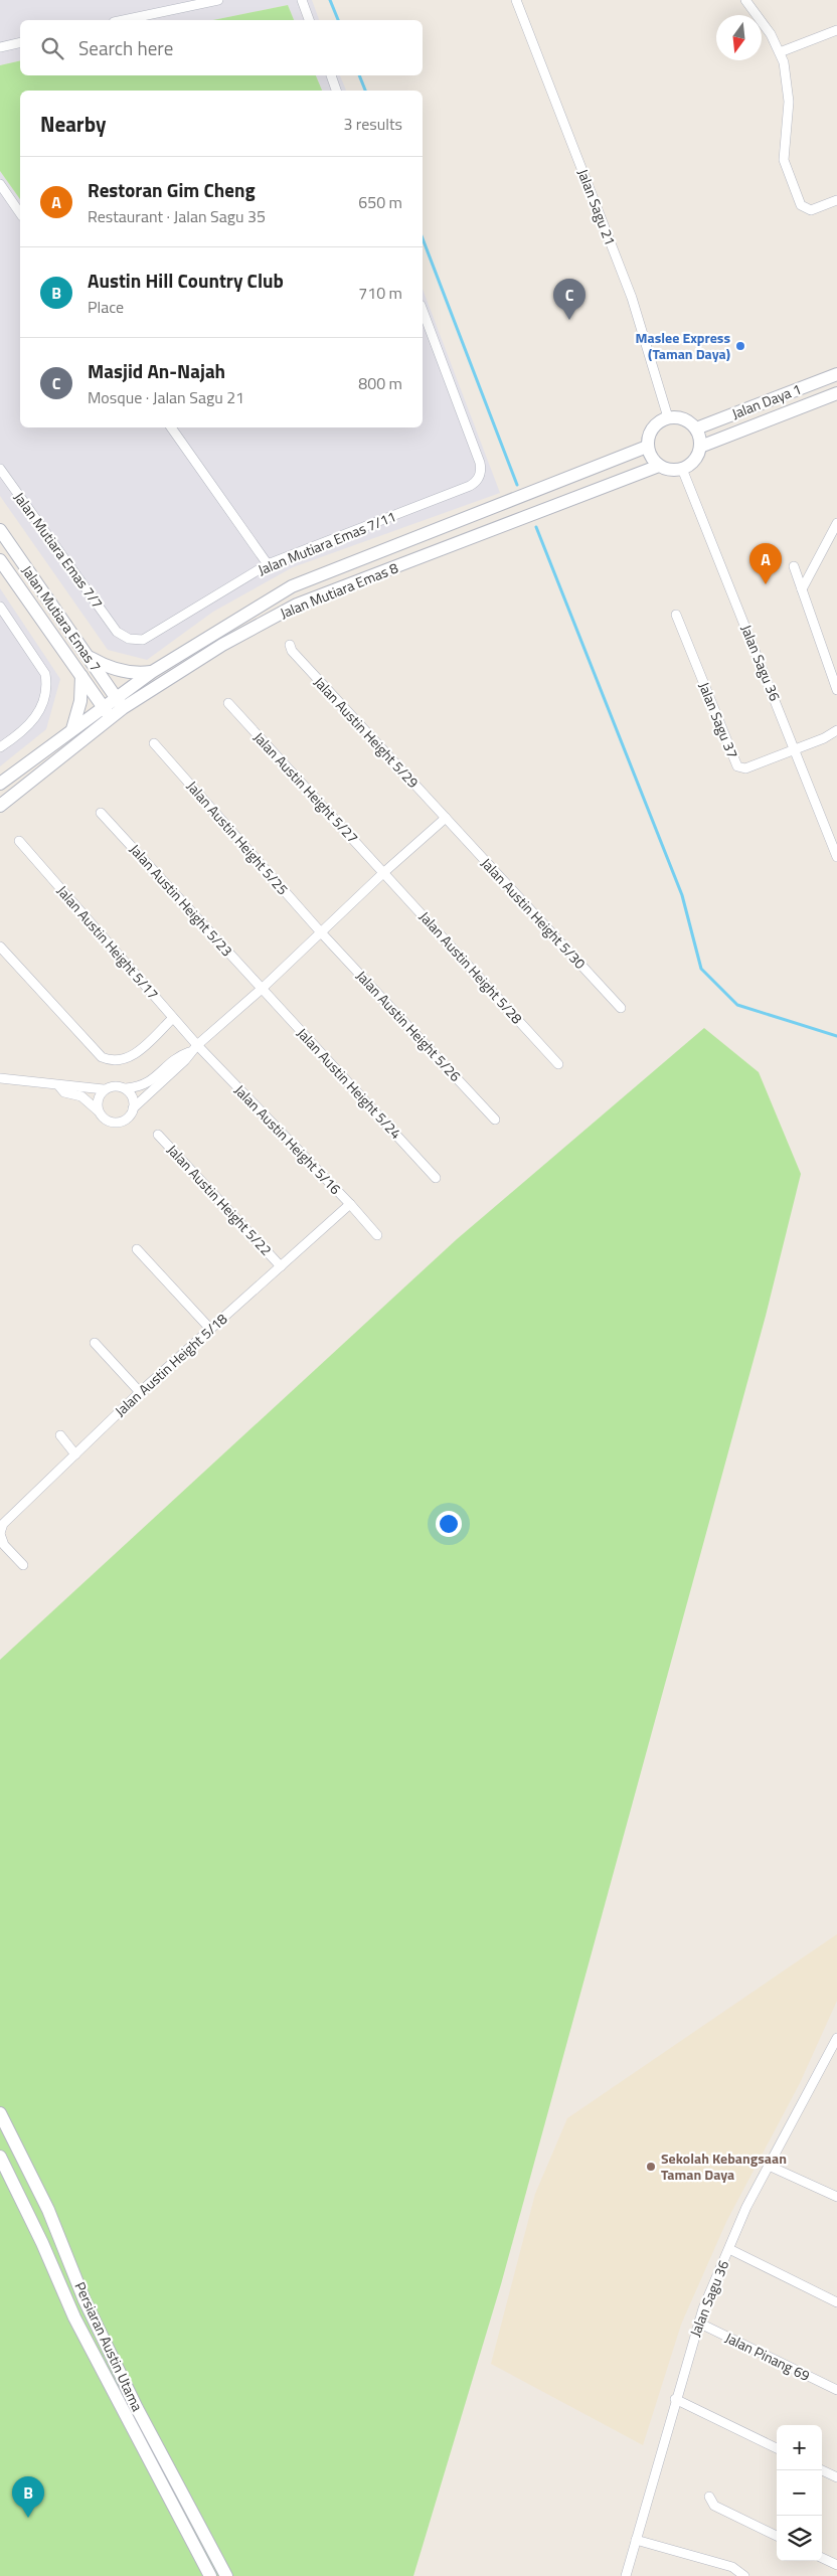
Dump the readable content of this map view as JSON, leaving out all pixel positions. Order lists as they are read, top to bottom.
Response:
{
  "streets": {
    "main road": [
      "Jalan Daya 1",
      "Jalan Mutiara Emas 8",
      "Jalan Mutiara Emas 7",
      "Persiaran Austin Utama"
    ],
    "street": [
      "Jalan Sagu 21",
      "Jalan Mutiara Emas 7/11",
      "Jalan Mutiara Emas 7/7",
      "Jalan Sagu 36",
      "Jalan Sagu 37",
      "Jalan Austin Height 5/29",
      "Jalan Austin Height 5/27",
      "Jalan Austin Height 5/25",
      "Jalan Austin Height 5/23",
      "Jalan Austin Height 5/30",
      "Jalan Austin Height 5/17",
      "Jalan Austin Height 5/28",
      "Jalan Austin Height 5/26",
      "Jalan Austin Height 5/24",
      "Jalan Austin Height 5/16",
      "Jalan Austin Height 5/22",
      "Jalan Austin Height 5/18",
      "Jalan Pinang 69"
    ]
  },
  "crossings": [
    ["Jalan Sagu 21", "Jalan Daya 1"],
    ["Jalan Sagu 21", "Jalan Mutiara Emas 8"],
    ["Jalan Sagu 21", "Jalan Sagu 36"],
    ["Jalan Daya 1", "Jalan Mutiara Emas 8"],
    ["Jalan Daya 1", "Jalan Sagu 36"],
    ["Jalan Mutiara Emas 7/11", "Jalan Mutiara Emas 7/7"],
    ["Jalan Mutiara Emas 8", "Jalan Mutiara Emas 7"],
    ["Jalan Mutiara Emas 8", "Jalan Sagu 36"],
    ["Jalan Sagu 36", "Jalan Sagu 37"],
    ["Jalan Sagu 36", "Jalan Pinang 69"],
    ["Jalan Austin Height 5/29", "Jalan Austin Height 5/30"],
    ["Jalan Austin Height 5/27", "Jalan Austin Height 5/28"],
    ["Jalan Austin Height 5/25", "Jalan Austin Height 5/26"],
    ["Jalan Austin Height 5/23", "Jalan Austin Height 5/24"],
    ["Jalan Austin Height 5/17", "Jalan Austin Height 5/16"],
    ["Jalan Austin Height 5/16", "Jalan Austin Height 5/18"],
    ["Jalan Austin Height 5/22", "Jalan Austin Height 5/18"]
  ],
  "places": ["Maslee Express (Taman Daya)", "Sekolah Kebangsaan Taman Daya"],
  "north": "bottom",
  "page": {
    "search": "Search here",
    "heading": ["Nearby", "3 results"],
    "list": [
      {
        "mark": "A",
        "name": "Restoran Gim Cheng",
        "note": "Restaurant · Jalan Sagu 35",
        "value": "650 m"
      },
      {
        "mark": "B",
        "name": "Austin Hill Country Club",
        "note": "Place",
        "value": "710 m"
      },
      {
        "mark": "C",
        "name": "Masjid An-Najah",
        "note": "Mosque · Jalan Sagu 21",
        "value": "800 m"
      }
    ],
    "pins": ["C", "A", "B"],
    "map_buttons": ["+", "−"]
  }
}
